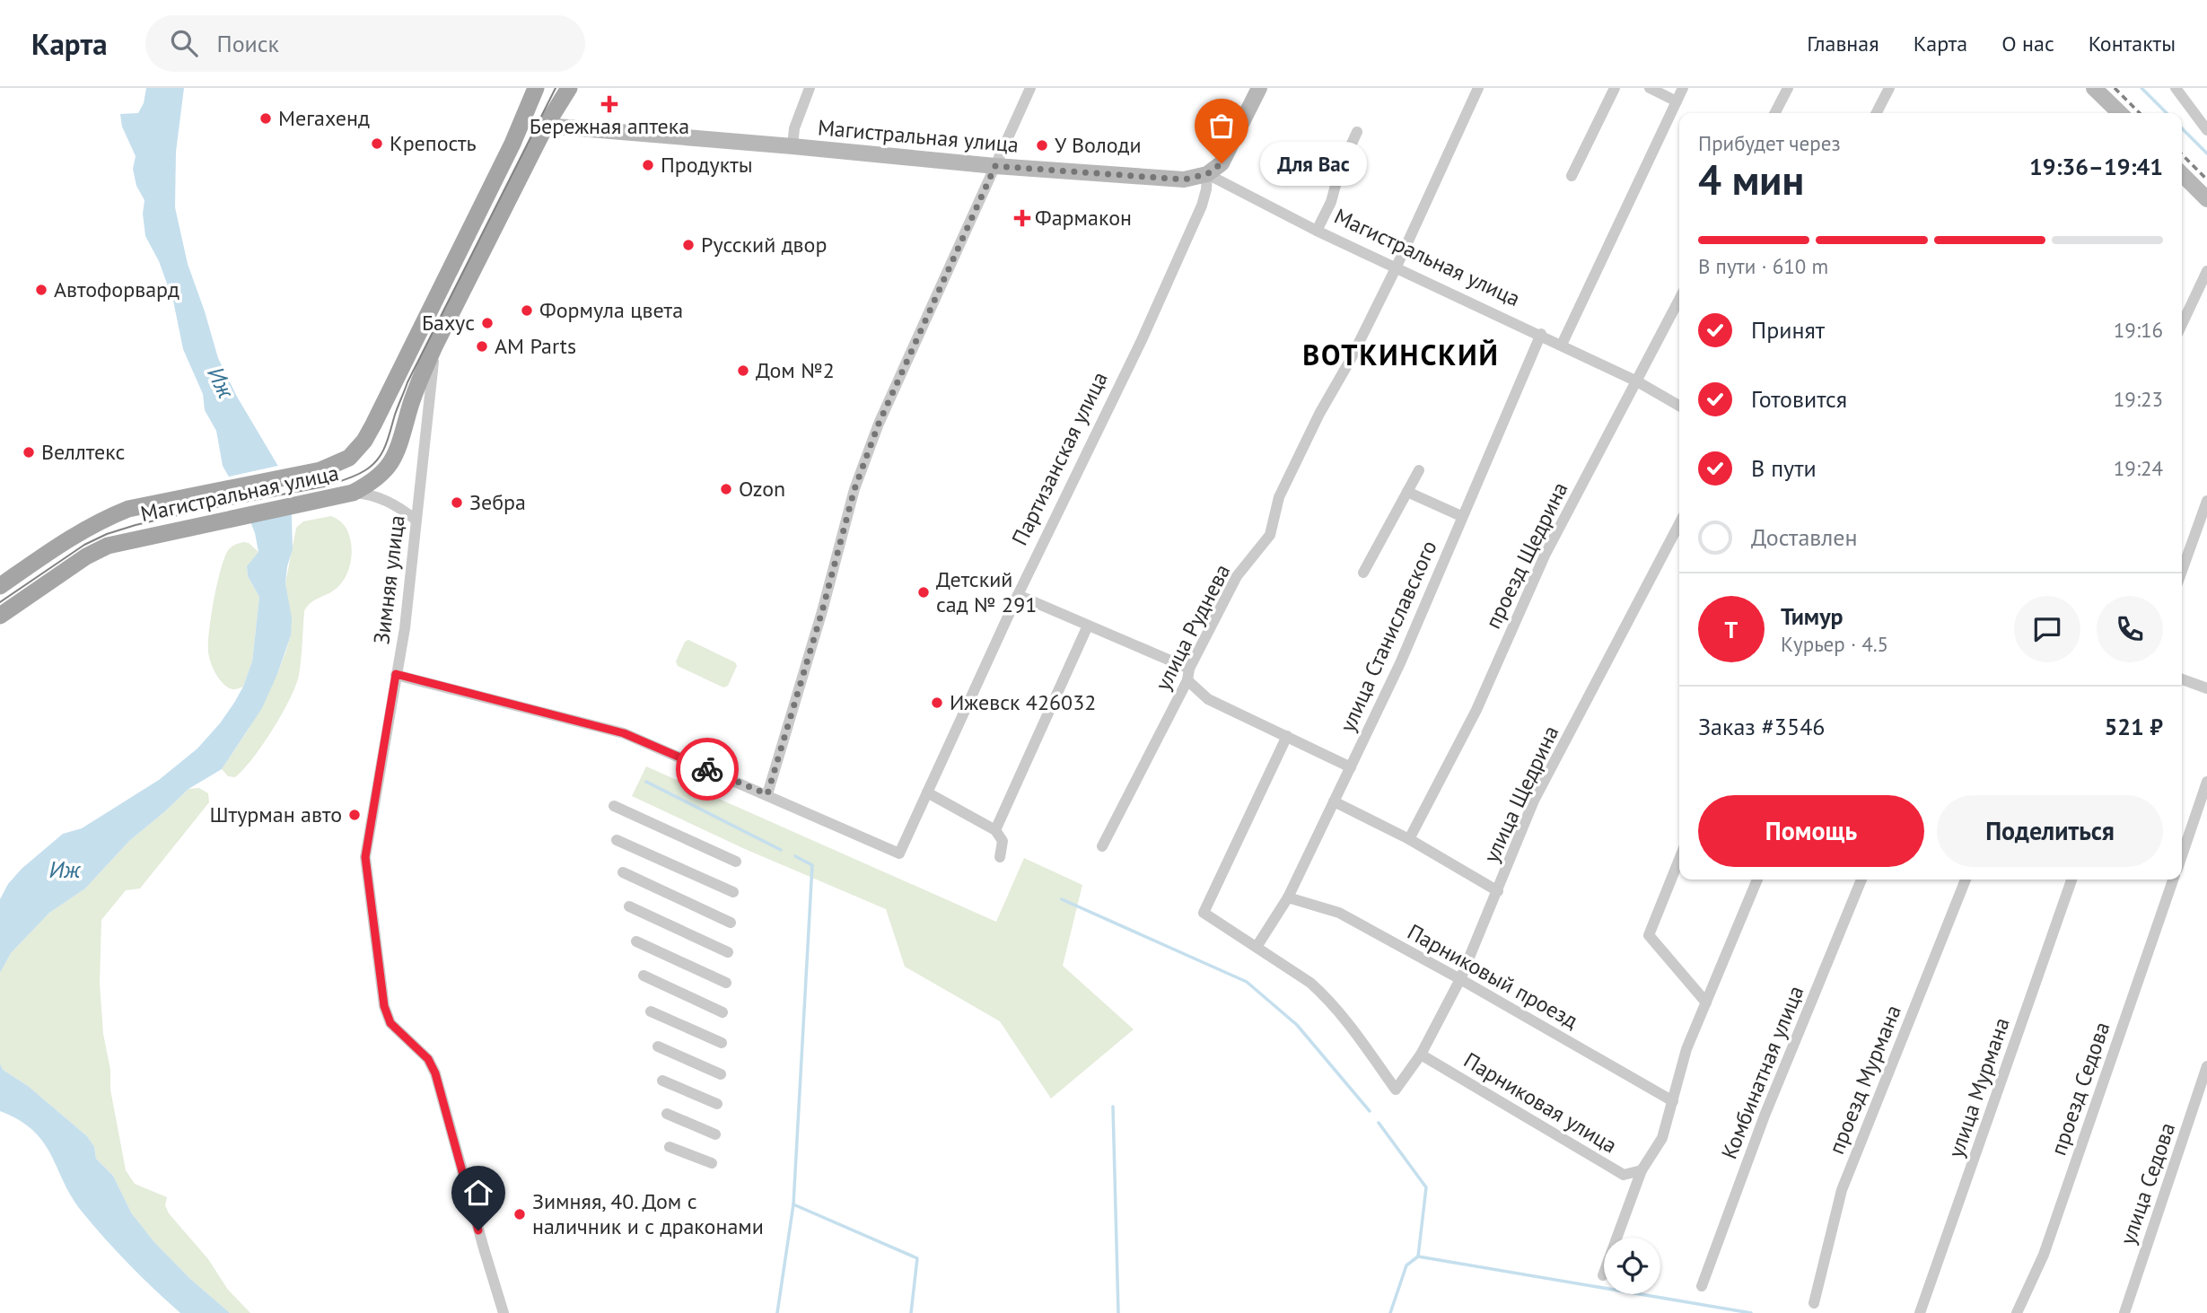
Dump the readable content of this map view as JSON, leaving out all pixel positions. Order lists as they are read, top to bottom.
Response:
{
  "streets": {
    "main road": ["Магистральная улица"],
    "street": [
      "Партизанская улица",
      "проезд Щедрина",
      "Зимняя улица",
      "улица Руднева",
      "улица Станиславского",
      "улица Щедрина",
      "Парниковый проезд",
      "Комбинатная улица",
      "проезд Мурмана",
      "улица Мурмана",
      "проезд Седова",
      "Парниковая улица",
      "улица Седова"
    ]
  },
  "crossings": [
    ["Магистральная улица", "Партизанская улица"],
    ["Магистральная улица", "проезд Щедрина"],
    ["Магистральная улица", "Зимняя улица"],
    ["Магистральная улица", "улица Руднева"],
    ["Магистральная улица", "улица Станиславского"],
    ["улица Станиславского", "улица Щедрина"],
    ["улица Станиславского", "Парниковый проезд"],
    ["улица Щедрина", "Парниковый проезд"],
    ["улица Щедрина", "Парниковая улица"]
  ],
  "districts": ["ВОТКИНСКИЙ"],
  "water": ["Иж"],
  "places": {
    "health": ["Бережная аптека", "Фармакон"],
    "other": [
      "Мегахенд",
      "Крепость",
      "У Володи",
      "Для Вас",
      "Продукты",
      "Русский двор",
      "Автофорвард",
      "Формула цвета",
      "Бахус",
      "AM Parts",
      "Дом №2",
      "Веллтекс",
      "Ozon",
      "Зебра",
      "Детский сад № 291",
      "Ижевск 426032",
      "Штурман авто",
      "Зимняя, 40. Дом с наличник и с драконами"
    ]
  },
  "page": {
    "header": "Карта",
    "search": "Поиск",
    "nav": [
      "Главная",
      "Карта",
      "О нас",
      "Контакты"
    ],
    "heading": ["4 мин", "Прибудет через", "19:36–19:41"],
    "panel": [
      "Тимур",
      "Курьер · 4.5",
      "Заказ #3546",
      "521 ₽"
    ],
    "bubble": "Для Вас",
    "bar": "В пути · 610 m",
    "list": [
      ["Принят", "19:16"],
      ["Готовится", "19:23"],
      ["В пути", "19:24"],
      "Доставлен"
    ],
    "round": "Т",
    "buttons": ["Помощь", "Поделиться"]
  }
}
